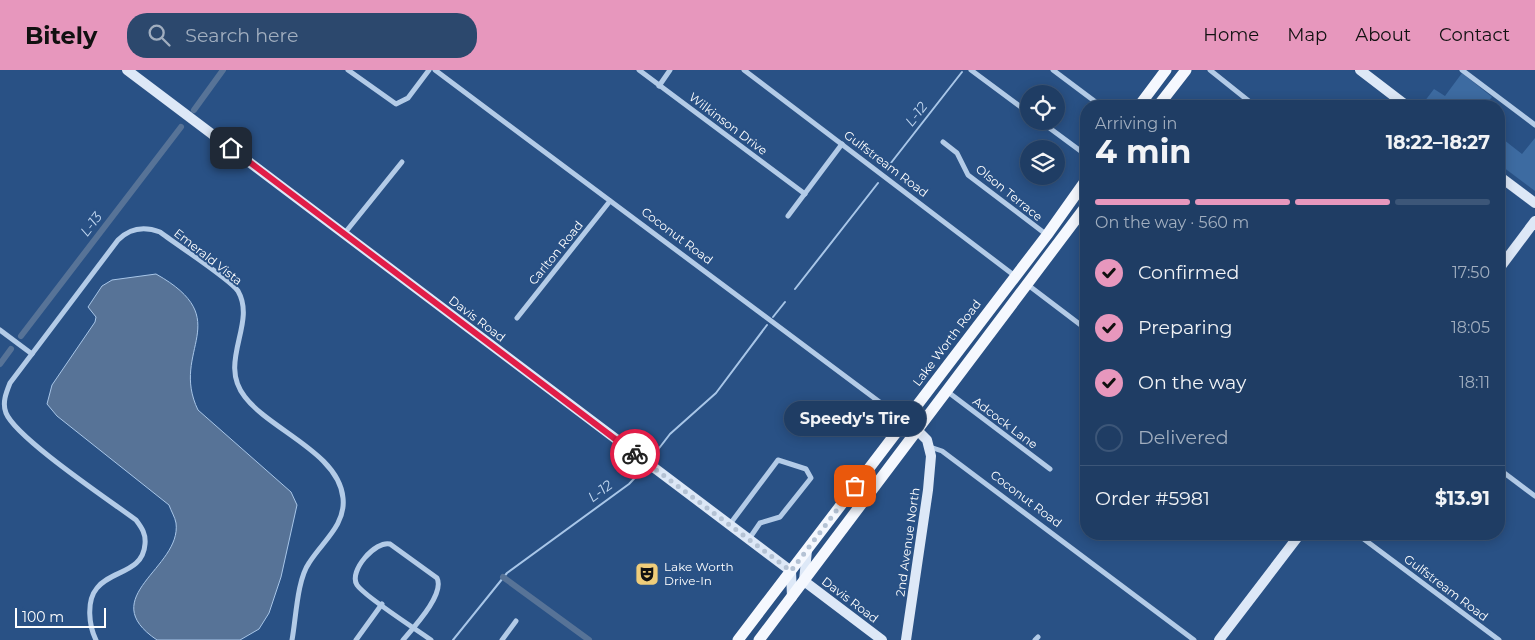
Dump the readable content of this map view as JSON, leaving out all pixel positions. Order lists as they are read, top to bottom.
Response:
{
  "streets": {
    "main road": ["Lake Worth Road"],
    "street": [
      "Wilkinson Drive",
      "Gulfstream Road",
      "Olson Terrace",
      "Coconut Road",
      "Carlton Road",
      "Emerald Vista",
      "Davis Road",
      "Adcock Lane",
      "2nd Avenue North"
    ]
  },
  "crossings": [
    ["Gulfstream Road", "Lake Worth Road"],
    ["Olson Terrace", "Lake Worth Road"],
    ["Coconut Road", "Carlton Road"],
    ["Coconut Road", "Lake Worth Road"],
    ["Coconut Road", "2nd Avenue North"],
    ["Davis Road", "Lake Worth Road"]
  ],
  "water": ["L-12", "L-13"],
  "places": {
    "other": ["Speedy's Tire"],
    "theatre": ["Lake Worth Drive-In"]
  },
  "scale_bar": "100 m",
  "page": {
    "header": "Bitely",
    "search": "Search here",
    "nav": [
      "Home",
      "Map",
      "About",
      "Contact"
    ],
    "heading": ["4 min", "Arriving in", "18:22–18:27"],
    "panel": ["Order #5981", "$13.91"],
    "bar": "On the way · 560 m",
    "list": [
      ["Confirmed", "17:50"],
      ["Preparing", "18:05"],
      ["On the way", "18:11"],
      "Delivered"
    ],
    "bubble": "Speedy's Tire",
    "scale": "100 m"
  }
}
